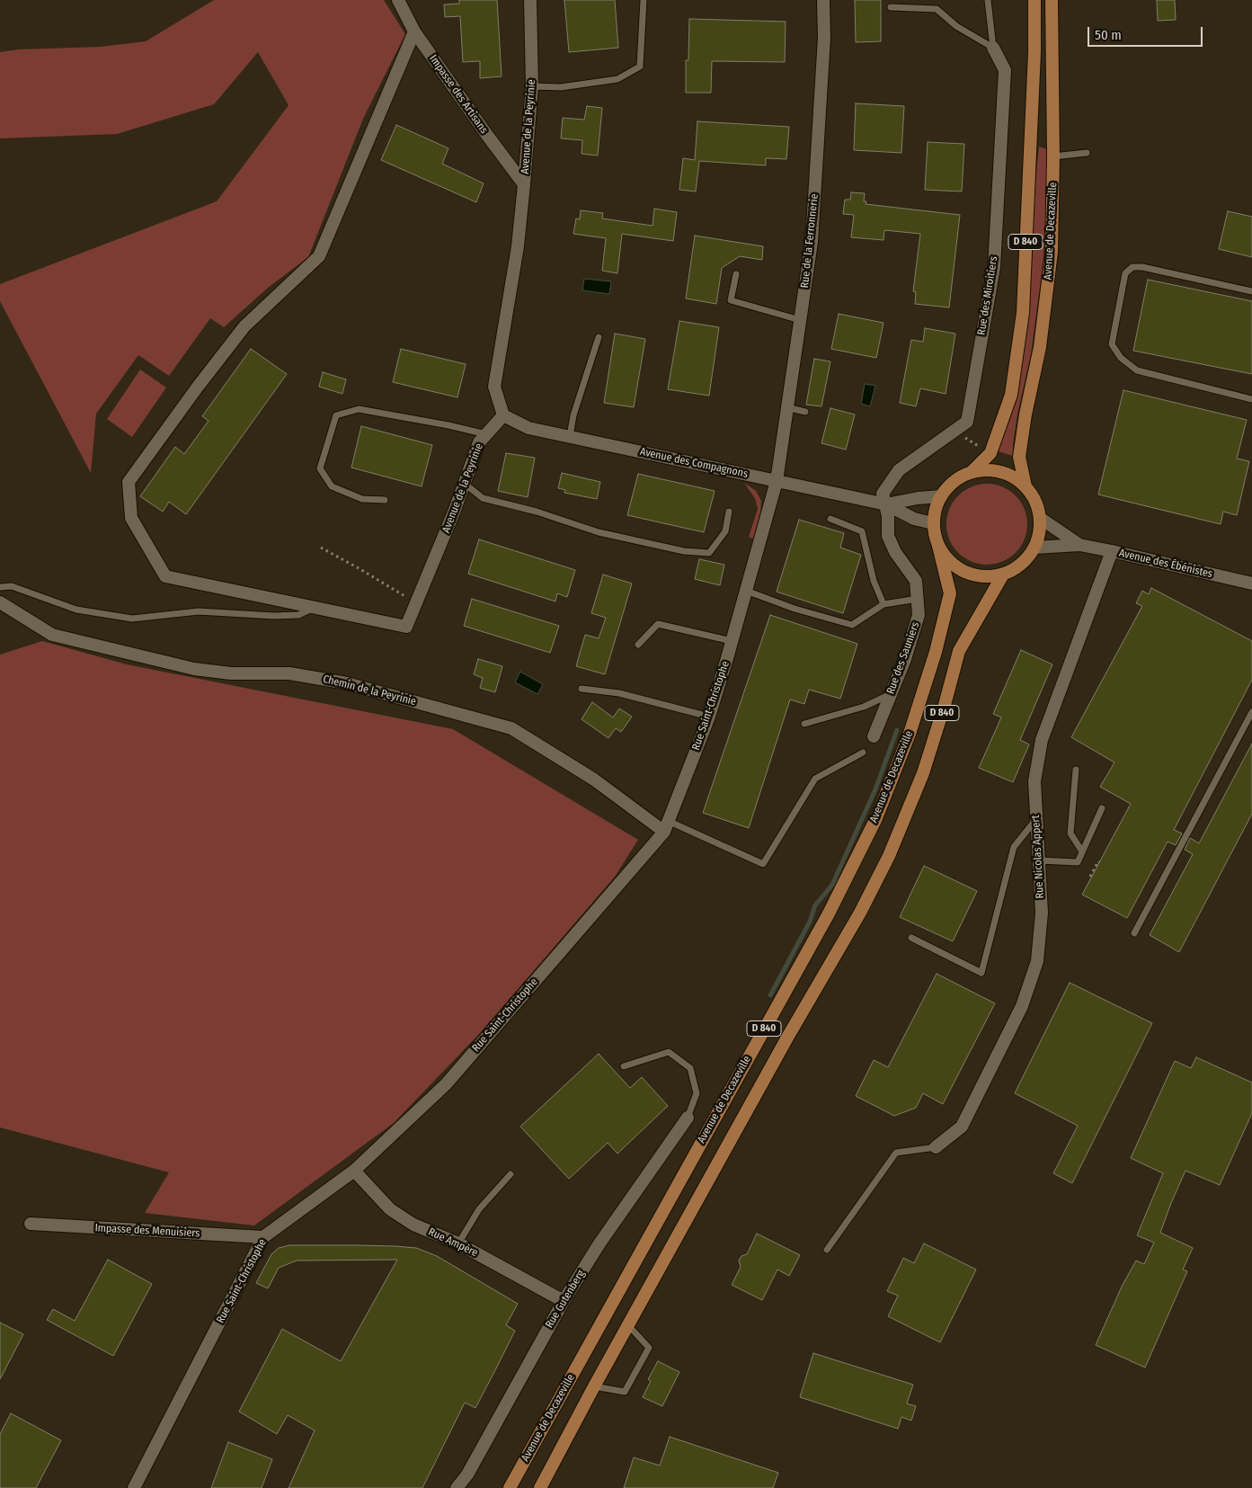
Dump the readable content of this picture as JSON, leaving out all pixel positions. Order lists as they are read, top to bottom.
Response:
{
  "streets": {
    "main road": ["Avenue de Decazeville", "D 840"],
    "street": [
      "Impasse des Artisans",
      "Avenue de la Peyrinie",
      "Rue de la Ferronnerie",
      "Rue des Miroitiers",
      "Avenue des Compagnons",
      "Avenue des Ébénistes",
      "Rue des Sauniers",
      "Chemin de la Peyrinie",
      "Rue Saint-Christophe",
      "Rue Nicolas Appert",
      "Impasse des Menuisiers",
      "Rue Ampère",
      "Rue Gutenberg"
    ]
  },
  "crossings": [
    ["Impasse des Artisans", "Avenue de la Peyrinie"],
    ["Avenue de la Peyrinie", "Avenue des Compagnons"],
    ["Avenue de Decazeville", "D 840"],
    ["Avenue de Decazeville", "Avenue des Compagnons"],
    ["Avenue de Decazeville", "Avenue des Ébénistes"],
    ["Rue de la Ferronnerie", "Avenue des Compagnons"],
    ["Rue de la Ferronnerie", "Rue Saint-Christophe"],
    ["D 840", "Avenue des Compagnons"],
    ["D 840", "Avenue des Ébénistes"],
    ["Rue des Miroitiers", "Avenue des Compagnons"],
    ["Rue des Miroitiers", "Rue des Sauniers"],
    ["Avenue des Compagnons", "Avenue des Ébénistes"],
    ["Avenue des Compagnons", "Rue des Sauniers"],
    ["Avenue des Compagnons", "Rue Saint-Christophe"],
    ["Avenue des Ébénistes", "Rue Nicolas Appert"],
    ["Chemin de la Peyrinie", "Rue Saint-Christophe"],
    ["Rue Saint-Christophe", "Impasse des Menuisiers"],
    ["Rue Saint-Christophe", "Rue Ampère"],
    ["Rue Ampère", "Rue Gutenberg"]
  ],
  "scale_bar": "50 m"
}
